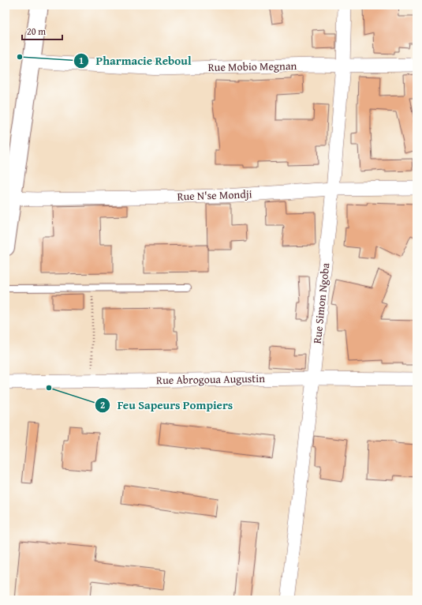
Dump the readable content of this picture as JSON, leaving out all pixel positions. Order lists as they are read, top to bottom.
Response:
{
  "streets": {
    "street": [
      "Rue Mobio Megnan",
      "Rue N'se Mondji",
      "Rue Simon Ngoba",
      "Rue Abrogoua Augustin"
    ]
  },
  "crossings": [
    ["Rue Mobio Megnan", "Rue Simon Ngoba"],
    ["Rue N'se Mondji", "Rue Simon Ngoba"],
    ["Rue Simon Ngoba", "Rue Abrogoua Augustin"]
  ],
  "places": ["Pharmacie Reboul", "Feu Sapeurs Pompiers"],
  "scale_bar": "20 m"
}
